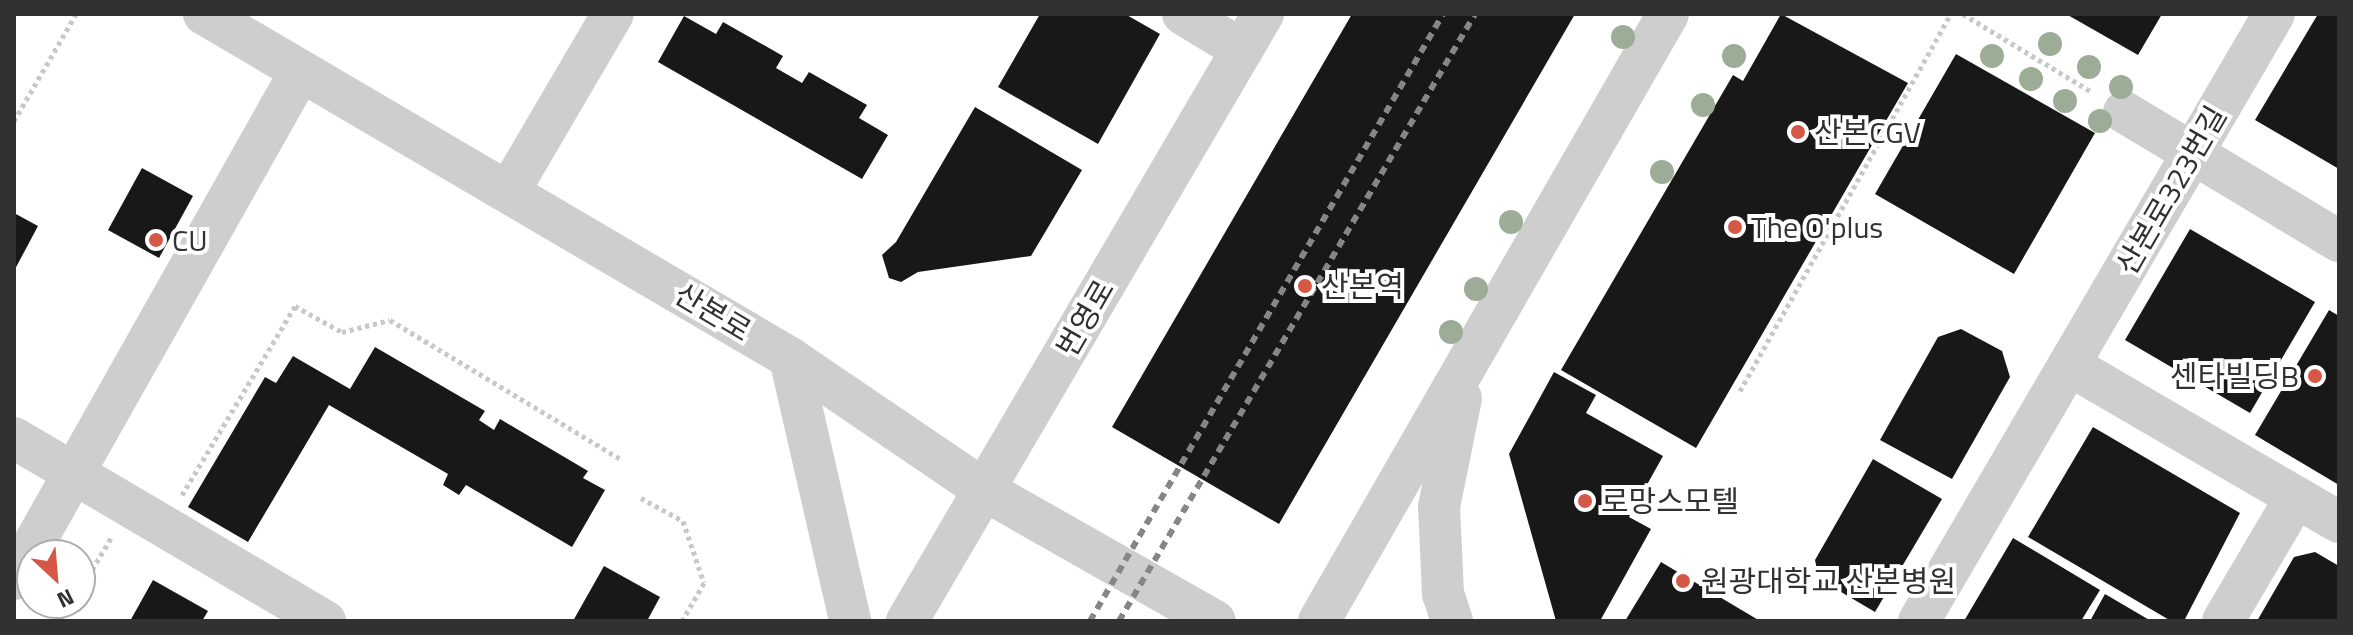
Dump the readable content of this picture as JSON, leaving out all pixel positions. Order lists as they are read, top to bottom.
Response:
{
  "streets": {
    "street": ["산본로323번길", "산본로", "번영로"]
  },
  "crossings": [
    ["산본로", "번영로"]
  ],
  "places": [
    "산본CGV",
    "The O'plus",
    "CU",
    "산본역",
    "센타빌딩B",
    "로망스모텔",
    "원광대학교 산본병원"
  ],
  "north": "bottom right"
}
